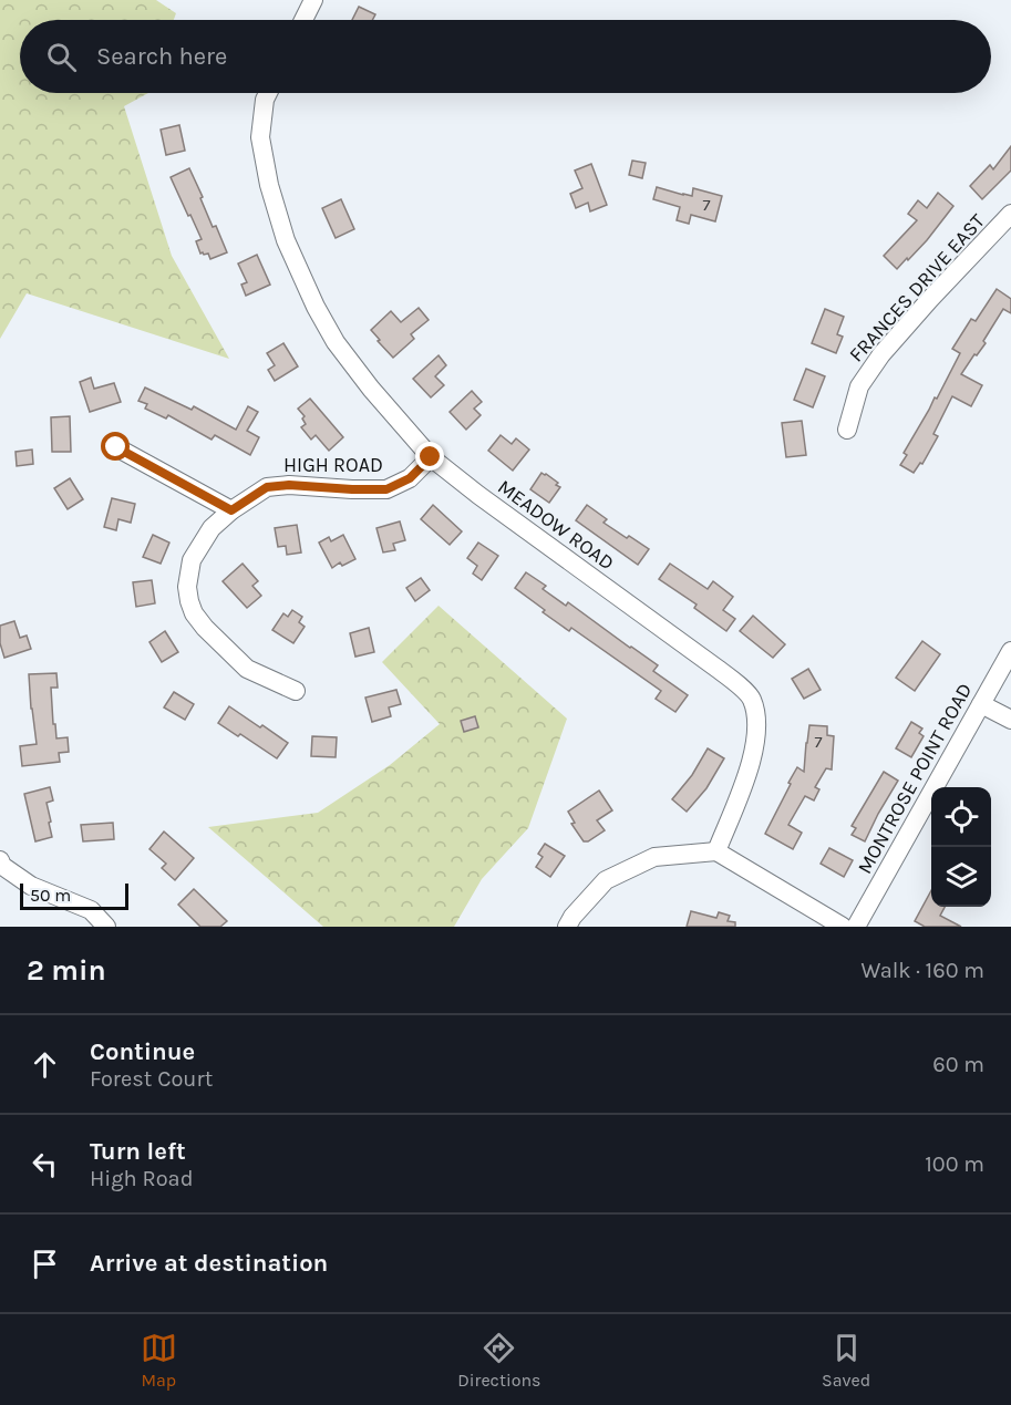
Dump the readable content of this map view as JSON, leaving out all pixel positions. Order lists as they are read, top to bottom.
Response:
{
  "streets": {
    "street": [
      "FRANCES DRIVE EAST",
      "HIGH ROAD",
      "MEADOW ROAD",
      "MONTROSE POINT ROAD"
    ]
  },
  "crossings": [
    ["HIGH ROAD", "MEADOW ROAD"]
  ],
  "house_numbers": ["7", "7"],
  "scale_bar": "50 m",
  "page": {
    "search": "Search here",
    "scale": "50 m",
    "heading": ["2 min", "Walk · 160 m"],
    "list": [
      ["Continue", "Forest Court", "60 m"],
      ["Turn left", "High Road", "100 m"],
      "Arrive at destination"
    ],
    "nav": ["Map", "Directions", "Saved"]
  }
}
